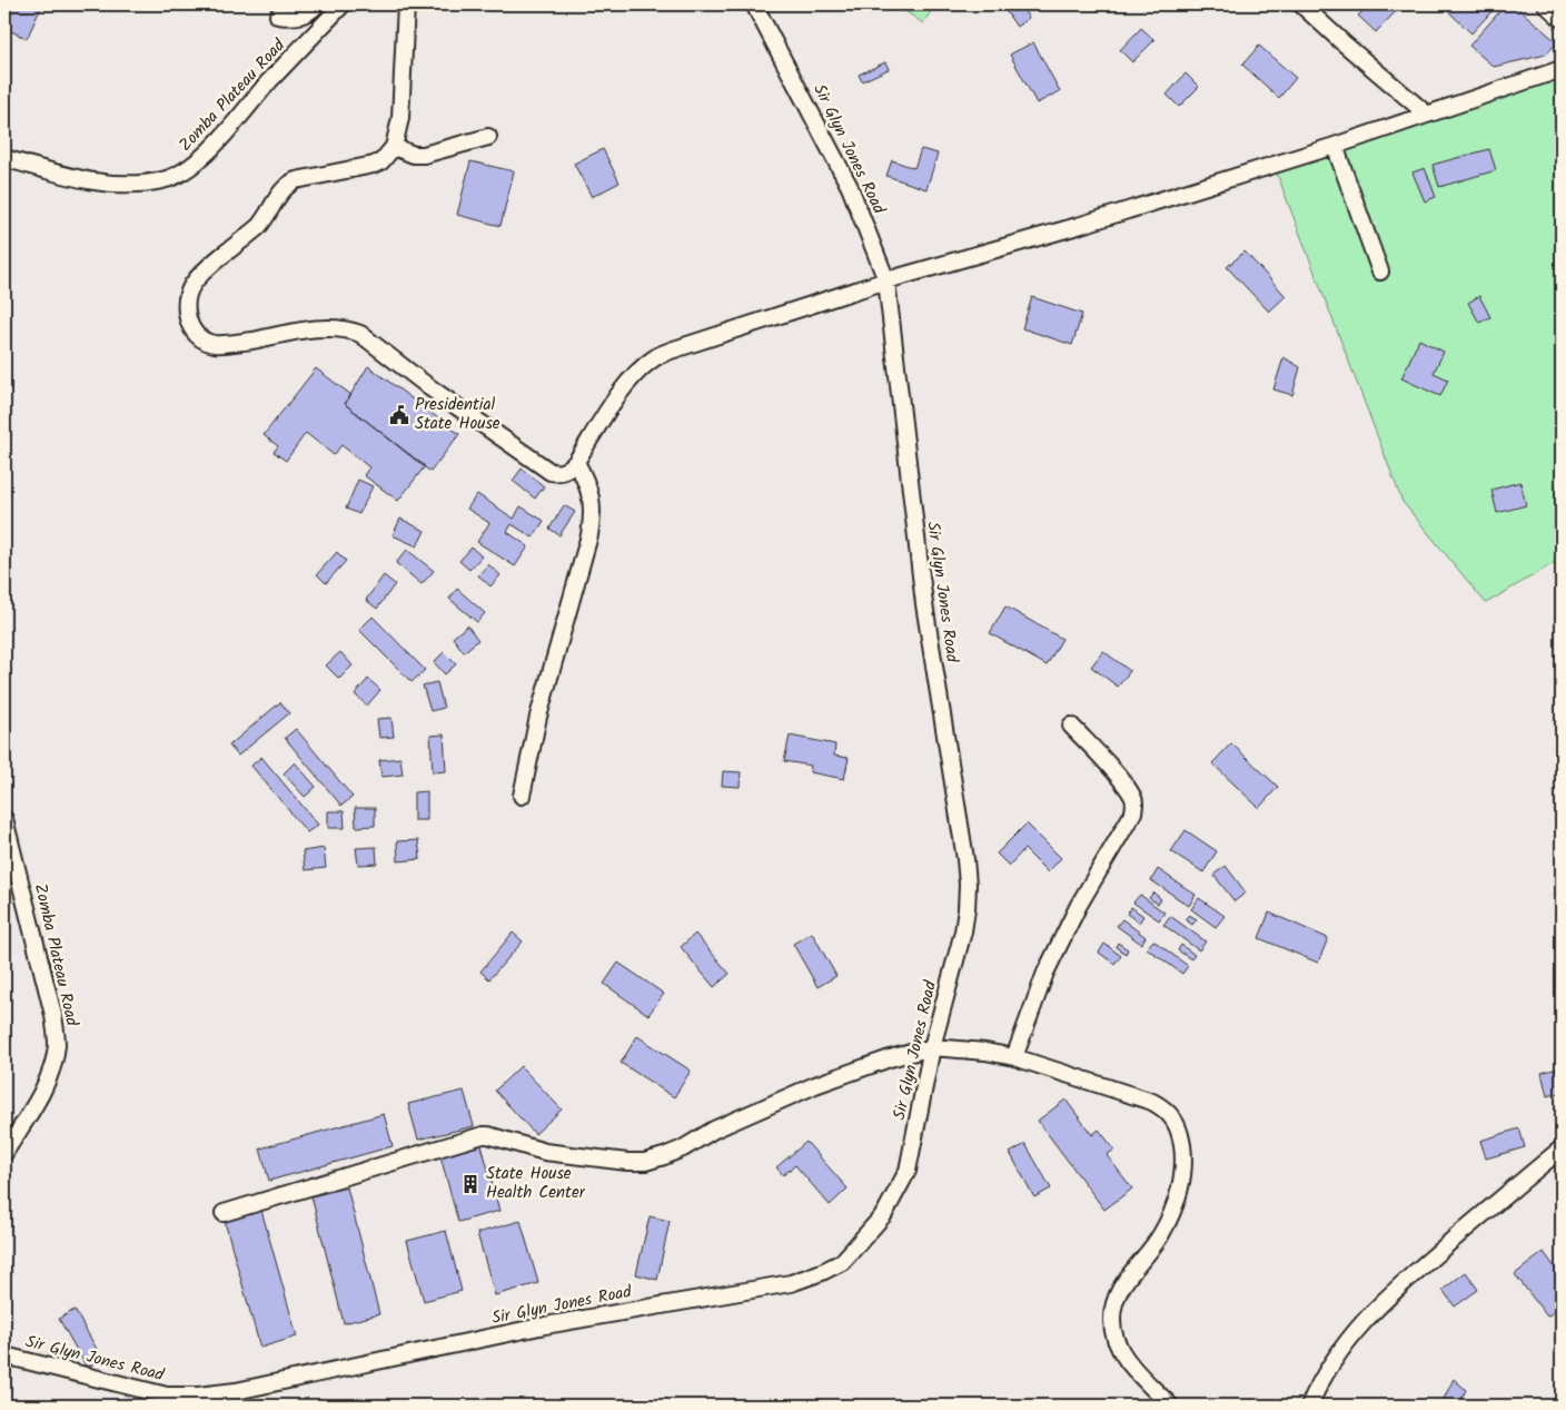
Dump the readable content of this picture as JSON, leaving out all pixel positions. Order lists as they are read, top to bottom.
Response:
{
  "streets": {
    "street": ["Zomba Plateau Road", "Sir Glyn Jones Road"]
  },
  "places": {
    "public building": ["Presidential State House"],
    "building": ["State House Health Center"]
  }
}
